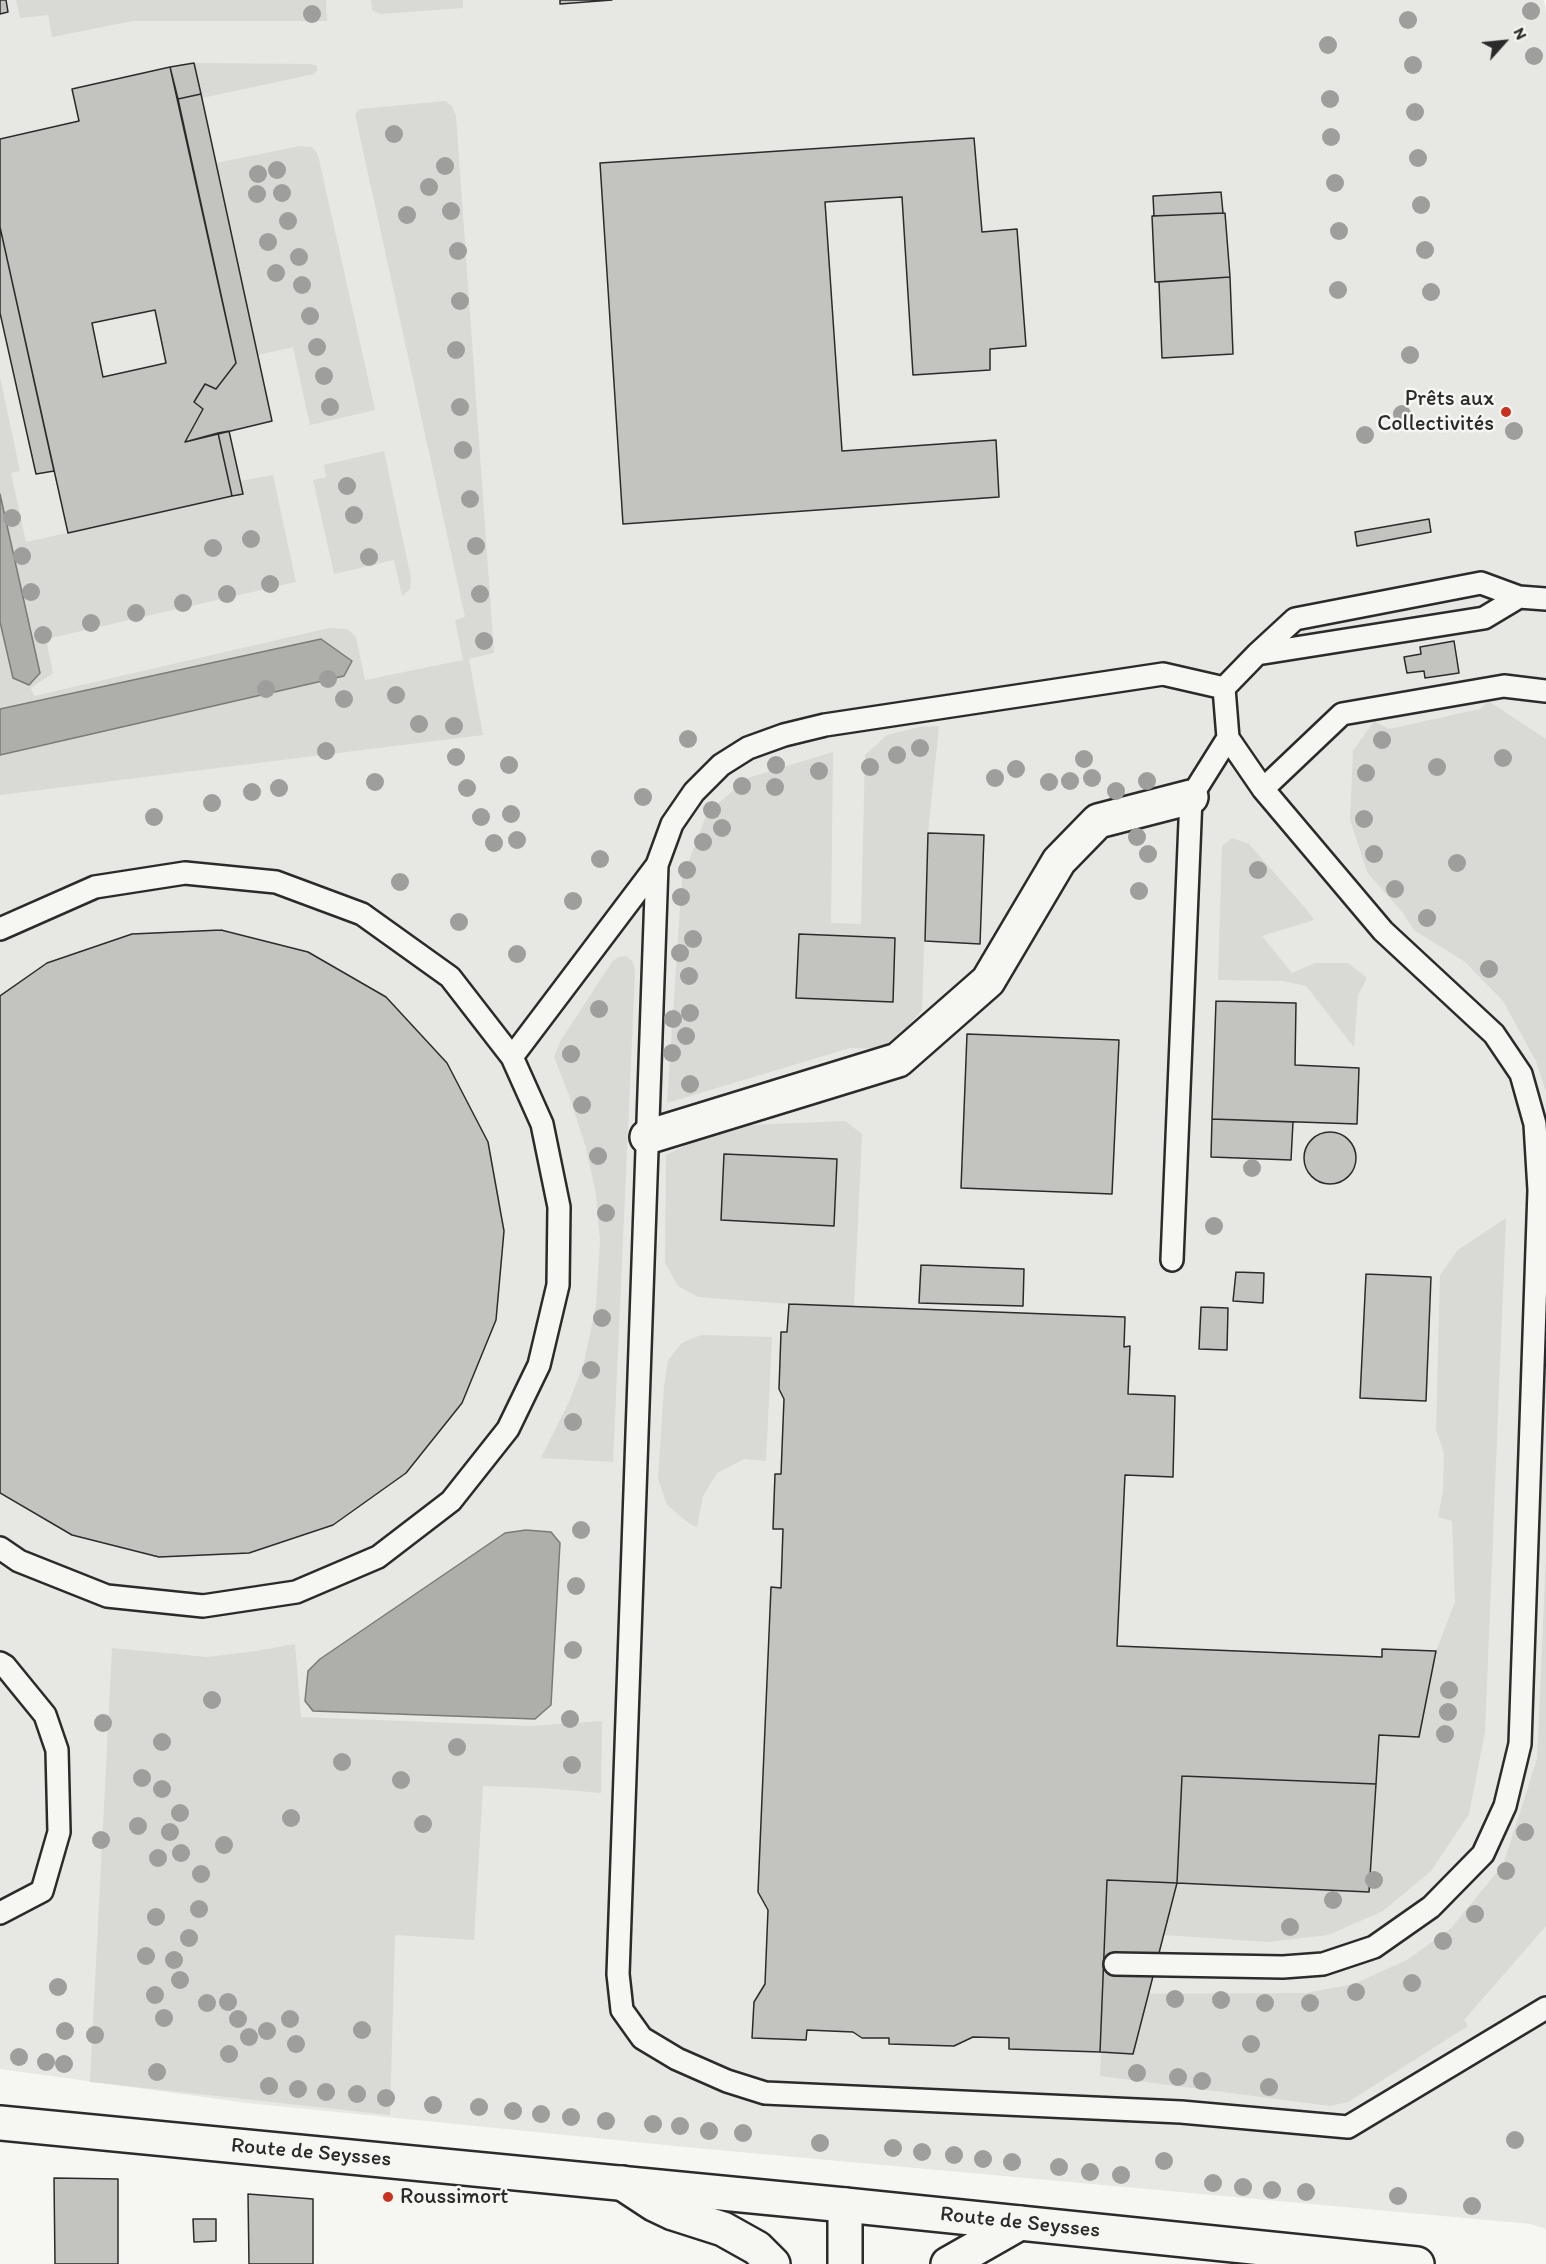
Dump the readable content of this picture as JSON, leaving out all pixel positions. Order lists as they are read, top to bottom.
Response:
{
  "streets": {
    "main road": ["Route de Seysses"]
  },
  "places": ["Prêts aux Collectivités", "Roussimort"],
  "north": "top right"
}
